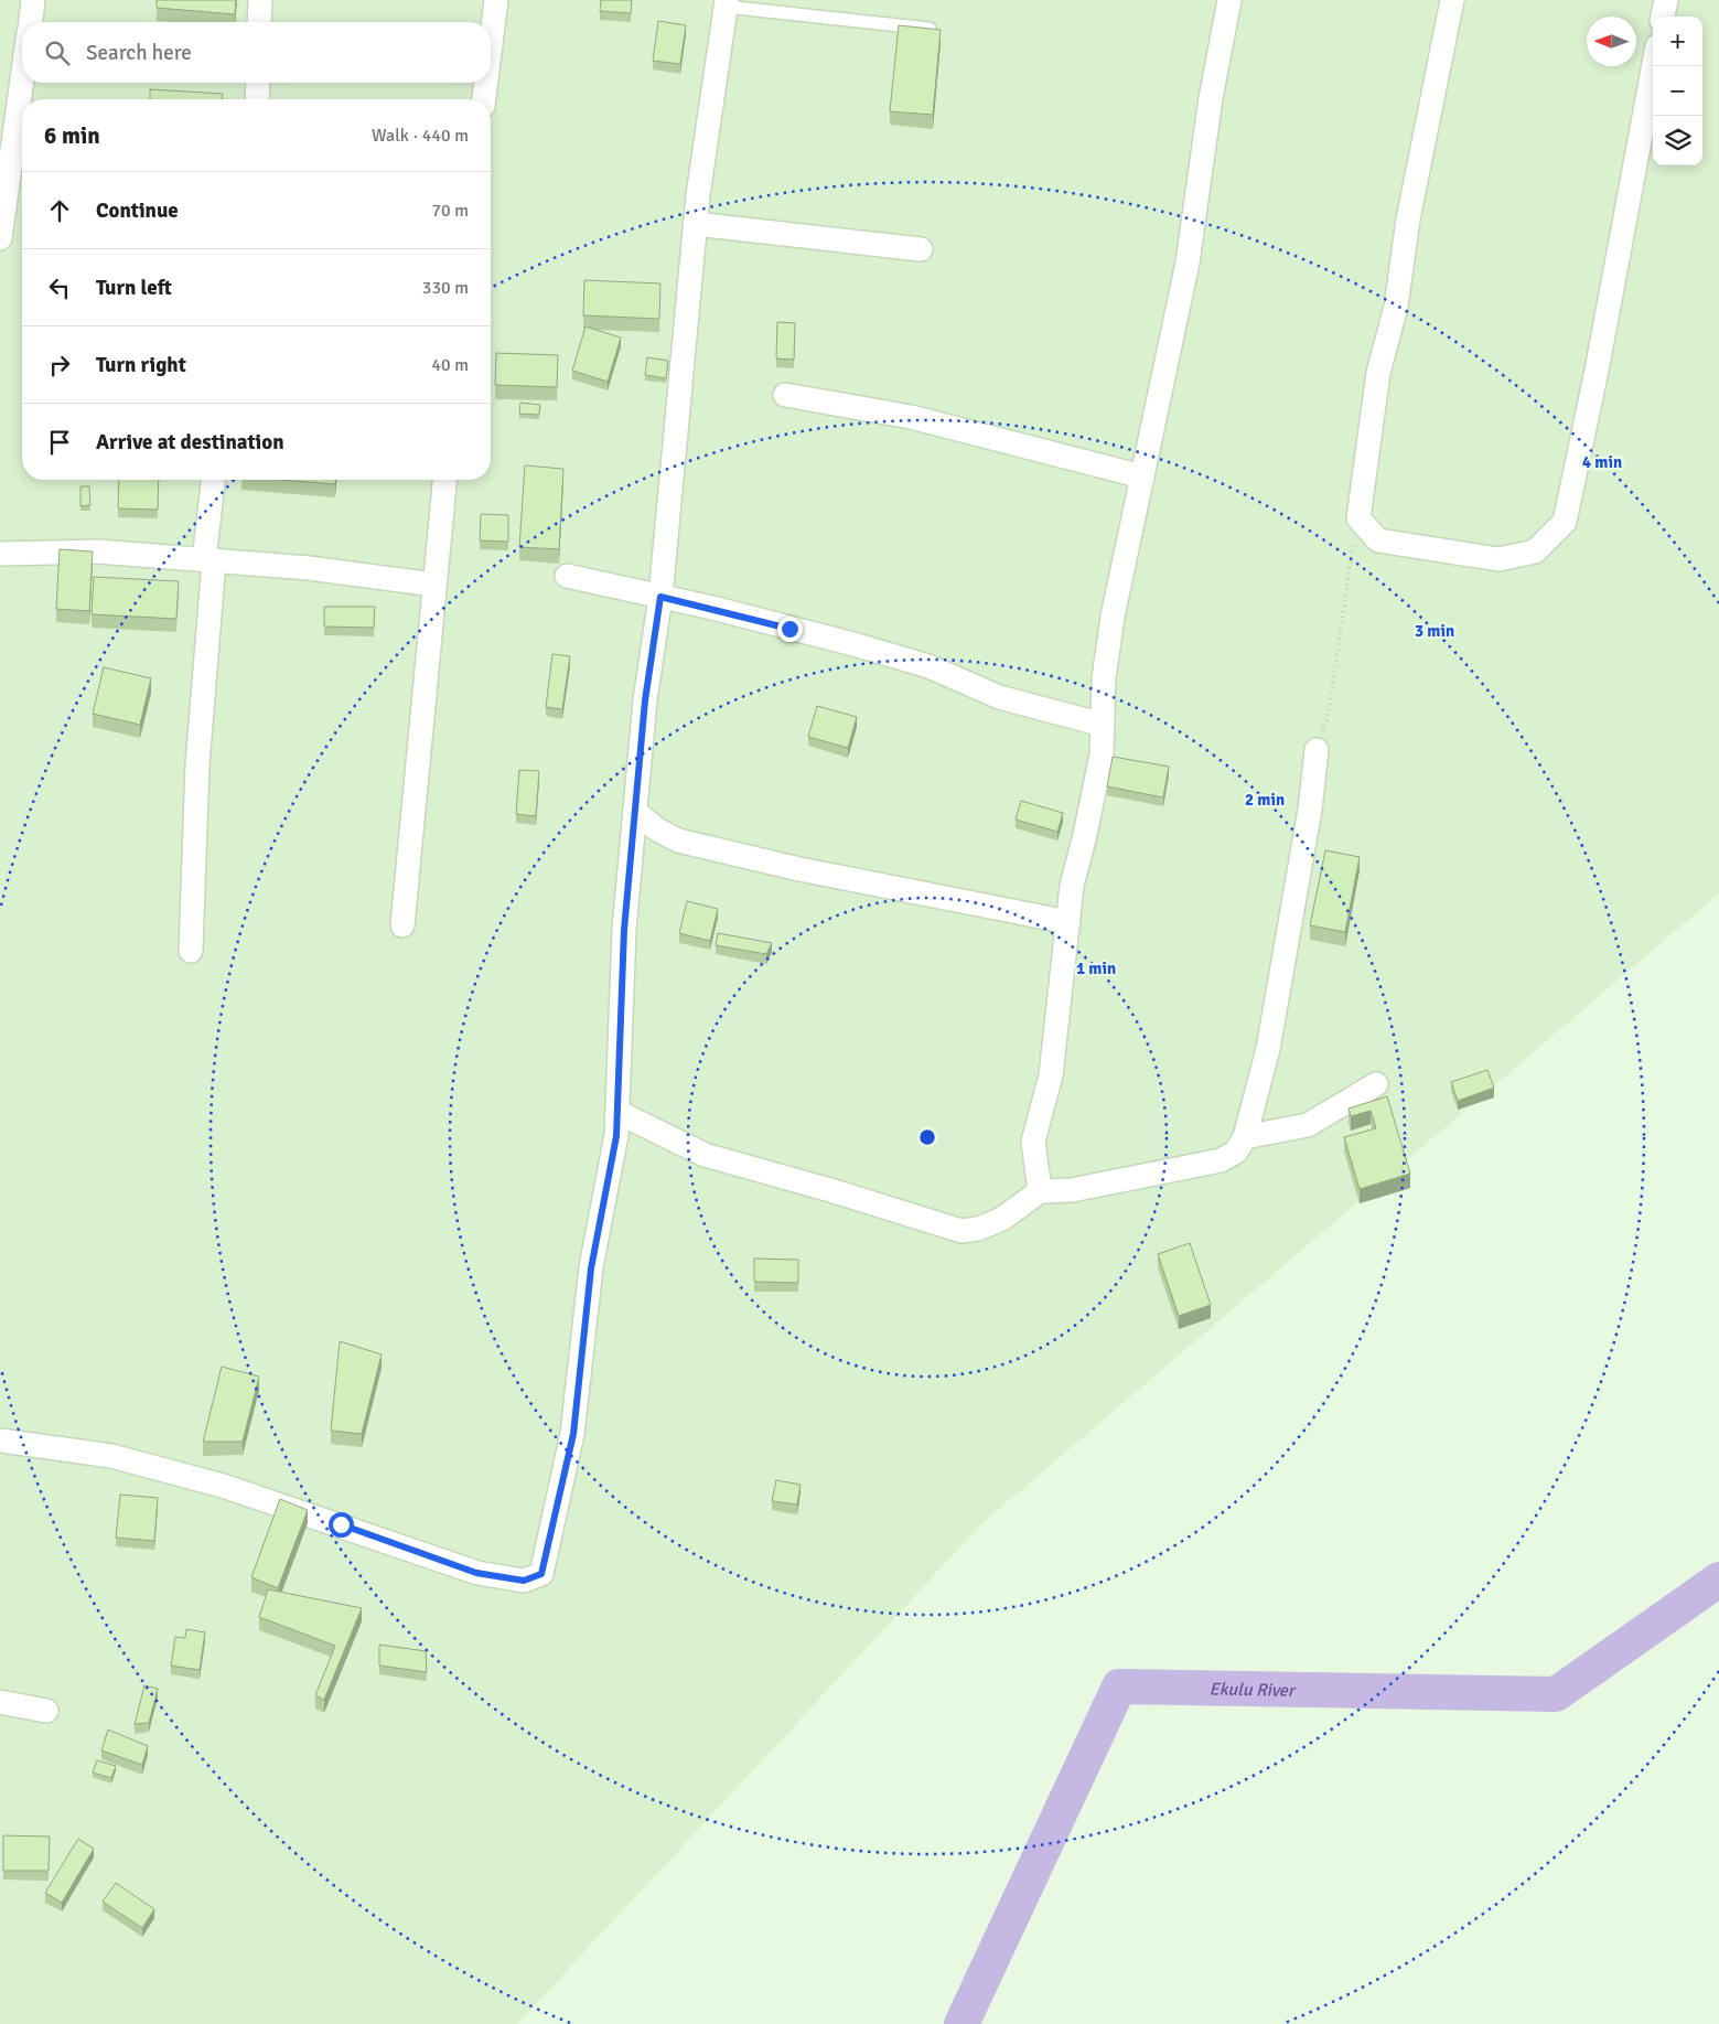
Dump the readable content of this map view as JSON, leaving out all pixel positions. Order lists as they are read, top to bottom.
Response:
{
  "water": ["Ekulu River"],
  "north": "left",
  "page": {
    "map_buttons": ["+", "−"],
    "search": "Search here",
    "heading": ["6 min", "Walk · 440 m"],
    "list": [
      ["Continue", "70 m"],
      ["Turn left", "330 m"],
      ["Turn right", "40 m"],
      "Arrive at destination"
    ]
  },
  "rings": [
    "4 min",
    "3 min",
    "2 min",
    "1 min"
  ]
}
